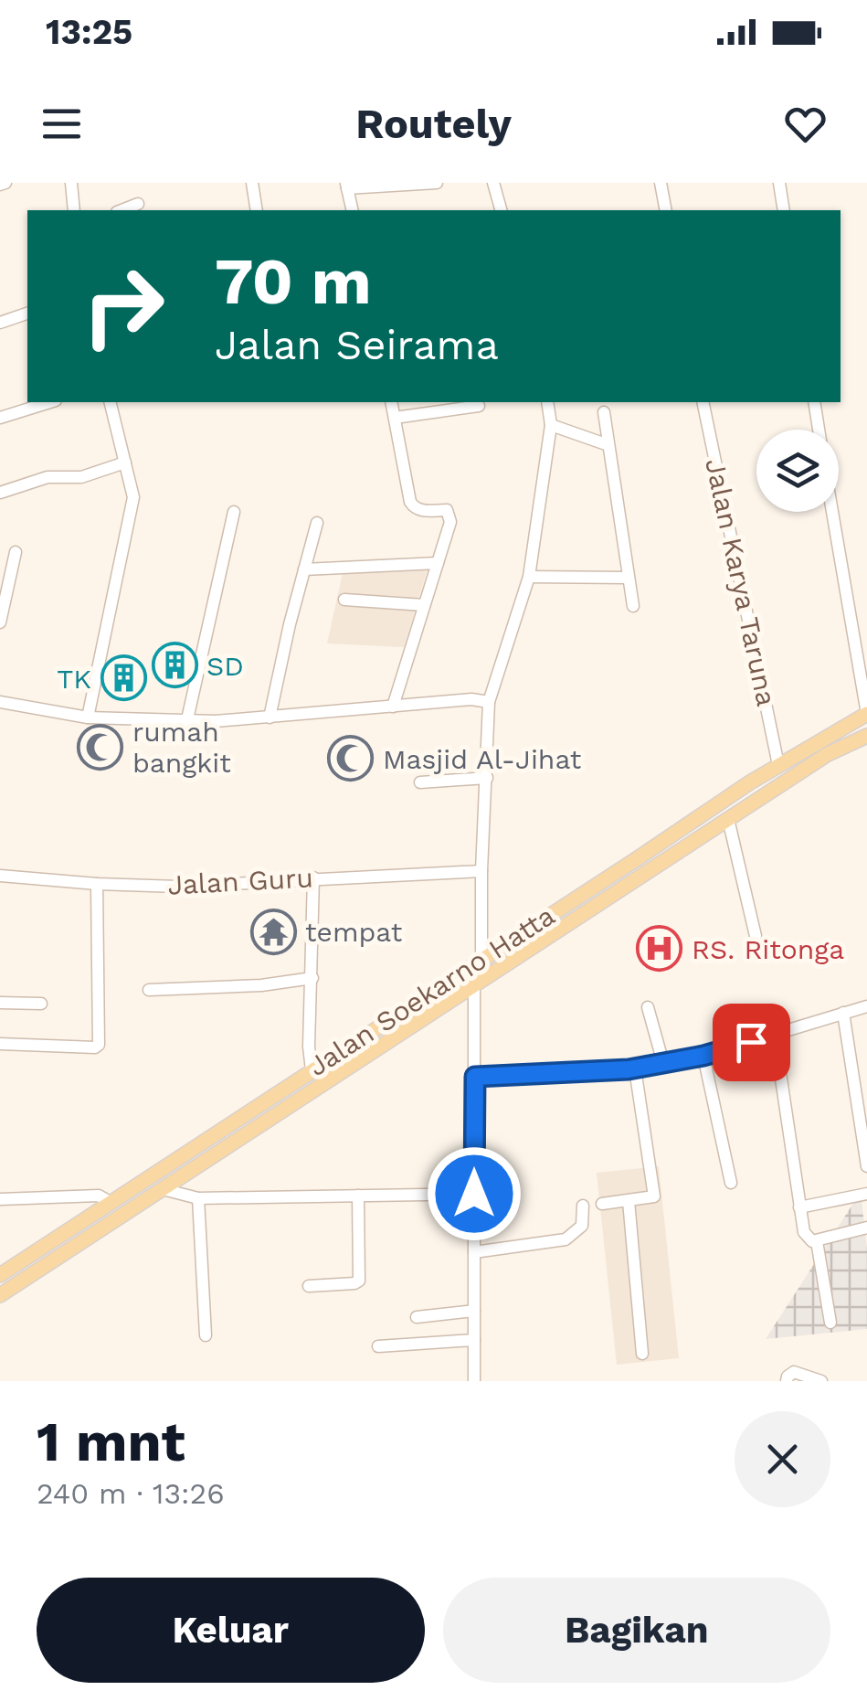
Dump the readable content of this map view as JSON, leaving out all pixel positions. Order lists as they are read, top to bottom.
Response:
{
  "streets": {
    "main road": ["Jalan Soekarno Hatta"],
    "street": ["Jalan Karya Taruna", "Jalan Guru"]
  },
  "crossings": [
    ["Jalan Karya Taruna", "Jalan Soekarno Hatta"]
  ],
  "places": {
    "building": ["SD", "TK"],
    "mosque": ["rumah bangkit", "Masjid Al-Jihat"],
    "temple": ["tempat"],
    "hospital": ["RS. Ritonga"]
  },
  "page": {
    "status": "13:25",
    "header": "Routely",
    "turn": ["70 m", "Jalan Seirama"],
    "heading": ["1 mnt", "240 m · 13:26"],
    "buttons": ["Keluar", "Bagikan"]
  }
}
